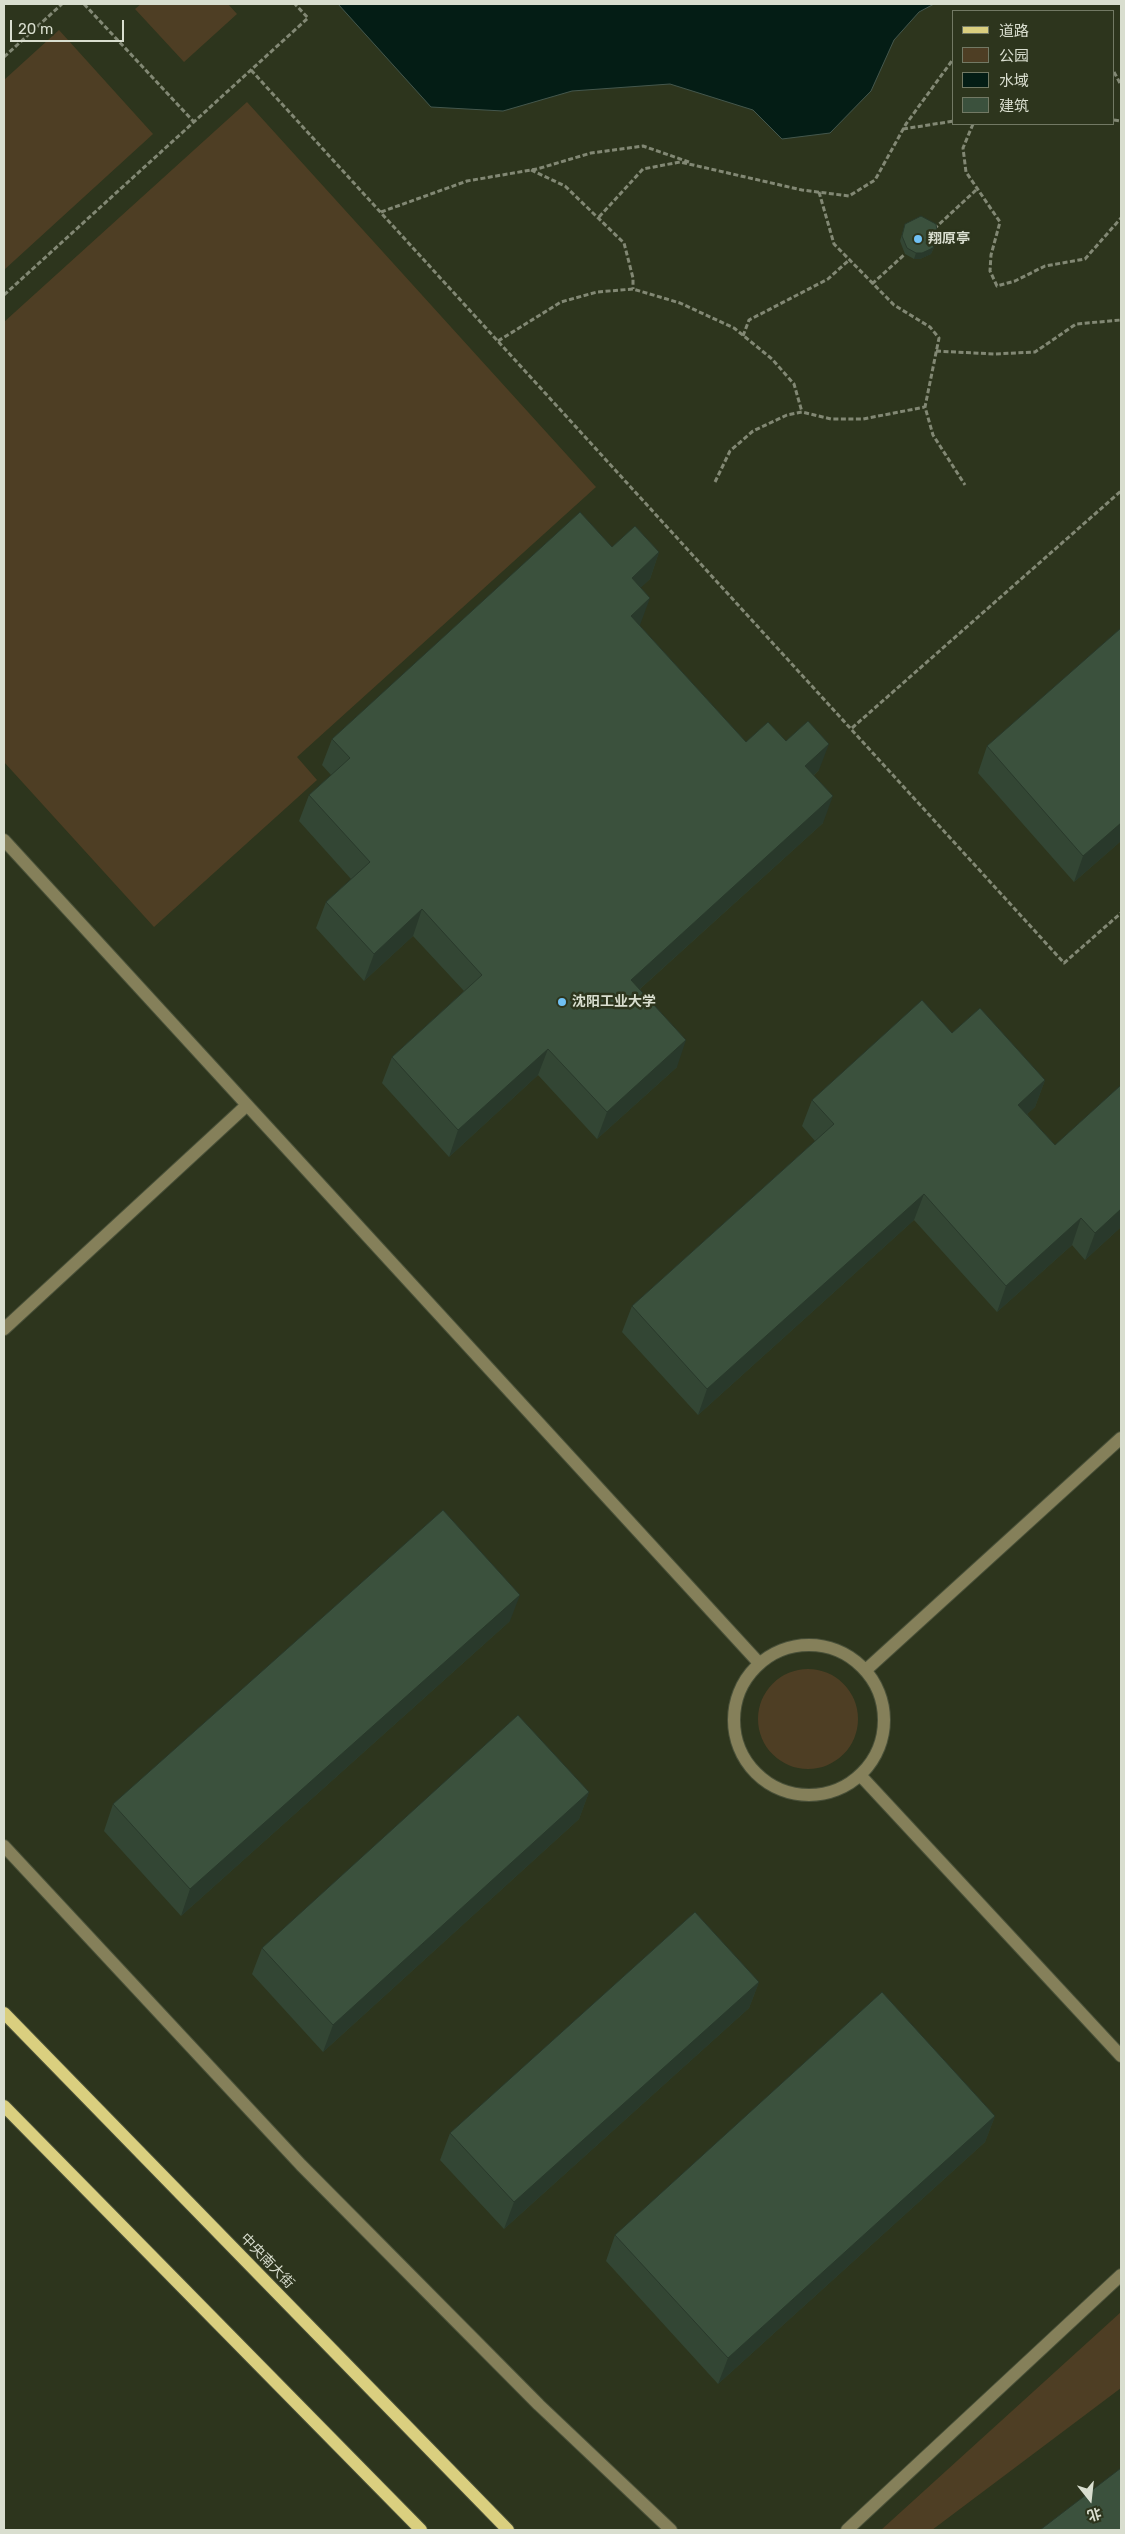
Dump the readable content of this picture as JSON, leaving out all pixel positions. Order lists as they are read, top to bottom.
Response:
{
  "streets": {
    "main road": ["中央南大街"]
  },
  "places": ["翔原亭", "沈阳工业大学"],
  "legend": [
    "道路",
    "公园",
    "水域",
    "建筑"
  ],
  "scale_bar": "20 m",
  "north": "bottom"
}
